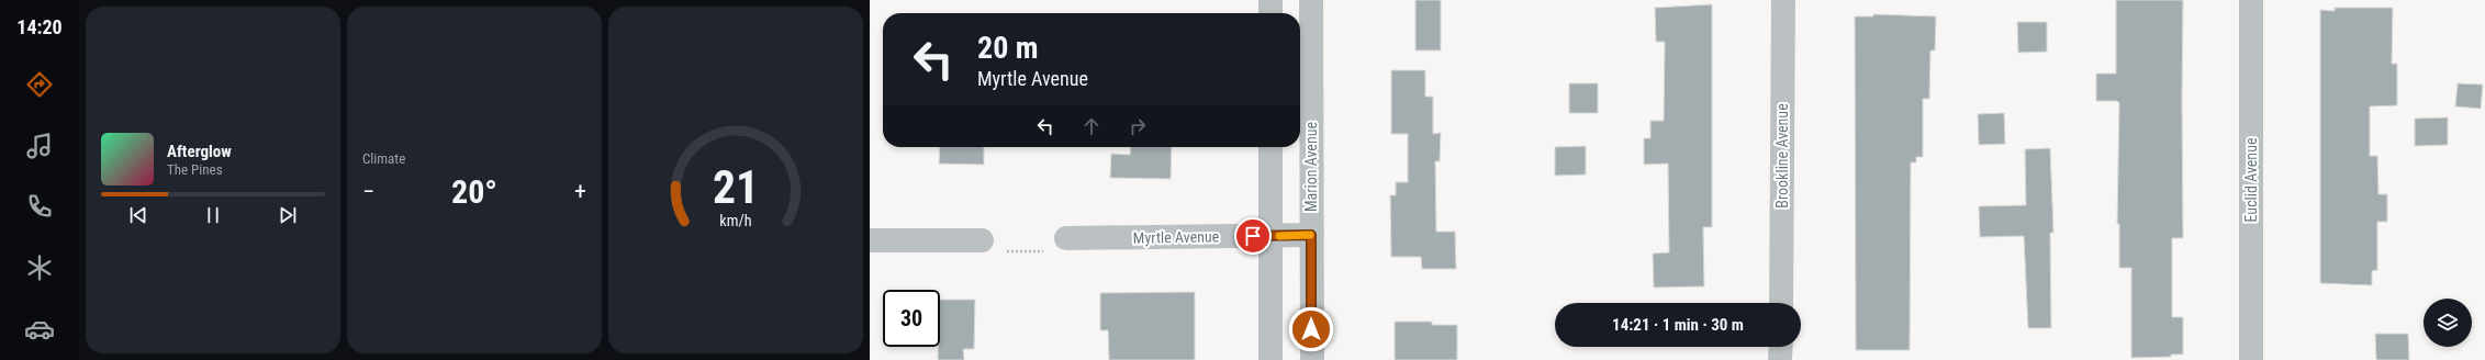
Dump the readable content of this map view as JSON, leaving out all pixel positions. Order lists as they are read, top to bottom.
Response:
{
  "streets": {
    "street": [
      "Brookline Avenue",
      "Marion Avenue",
      "Euclid Avenue",
      "Myrtle Avenue"
    ]
  },
  "crossings": [
    ["Marion Avenue", "Myrtle Avenue"]
  ],
  "page": {
    "tabs": "14:20",
    "tile": "Climate",
    "turn": ["20 m", "Myrtle Avenue"],
    "song": ["Afterglow", "The Pines"],
    "heat": ["−", "20°", "+"],
    "limit": "30",
    "trip": "14:21 · 1 min · 30 m",
    "gauge": ["21", "km/h"]
  }
}
